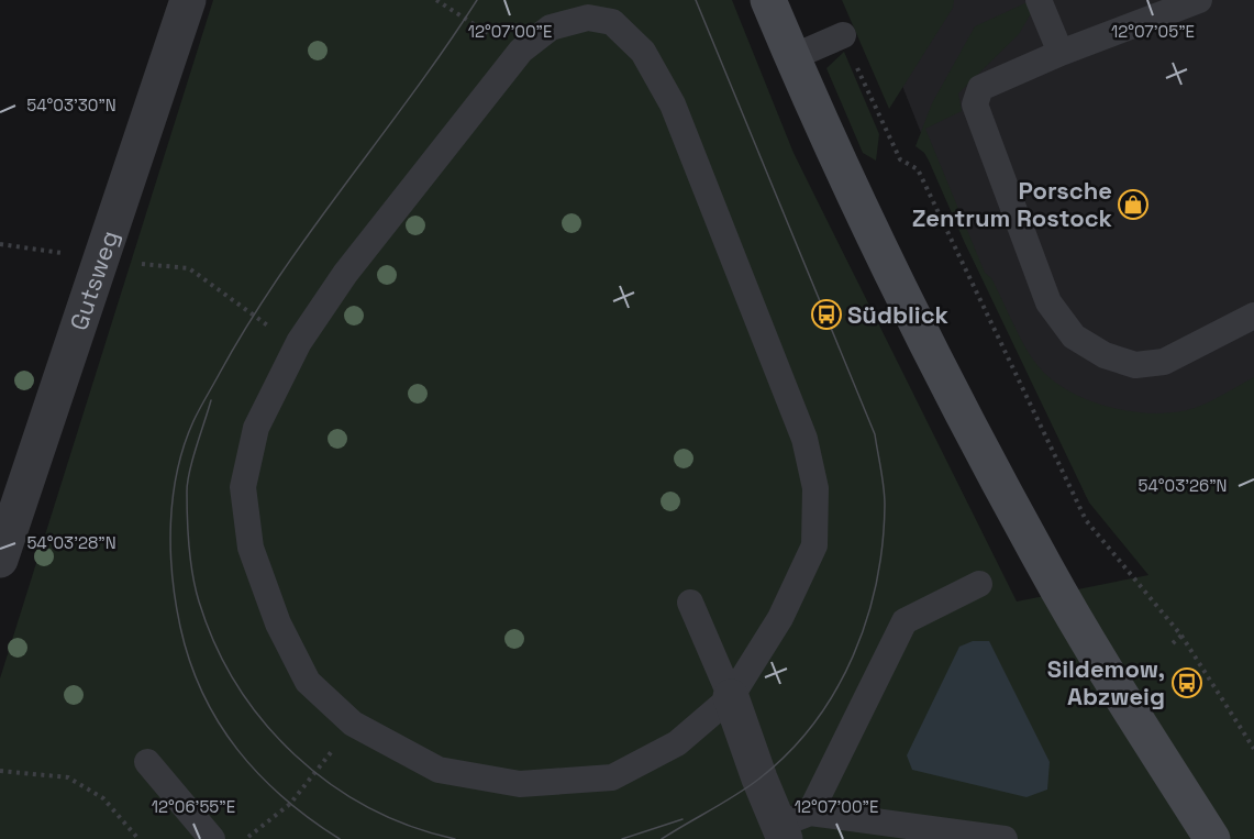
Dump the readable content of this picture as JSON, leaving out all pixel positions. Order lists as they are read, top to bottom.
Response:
{
  "streets": {
    "street": ["Gutsweg"]
  },
  "places": {
    "shop": ["Porsche Zentrum Rostock"],
    "bus stop": ["Südblick", "Sildemow, Abzweig"]
  },
  "coordinates": [
    "12°07'00\"E",
    "12°07'05\"E",
    "54°03'30\"N",
    "54°03'26\"N",
    "54°03'28\"N",
    "12°06'55\"E"
  ]
}
